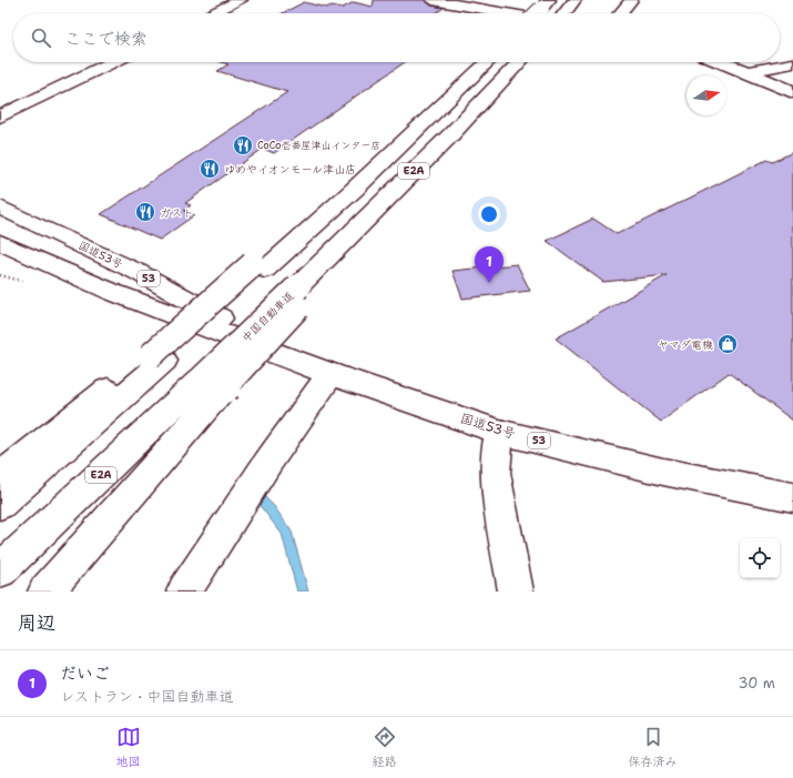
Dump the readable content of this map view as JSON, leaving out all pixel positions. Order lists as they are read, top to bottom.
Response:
{
  "streets": {
    "main road": ["E2A", "国道53号", "53"]
  },
  "places": {
    "restaurant": ["CoCo壱番屋津山インター店", "ゆめやイオンモール津山店", "ガスト"],
    "shop": ["ヤマダ電機"]
  },
  "north": "right",
  "page": {
    "search": "ここで検索",
    "pins": "1",
    "heading": "周辺",
    "list": [
      {
        "mark": "1",
        "name": "だいご",
        "note": "レストラン · 中国自動車道",
        "value": "30 m"
      }
    ],
    "nav": ["地図", "経路", "保存済み"]
  }
}
